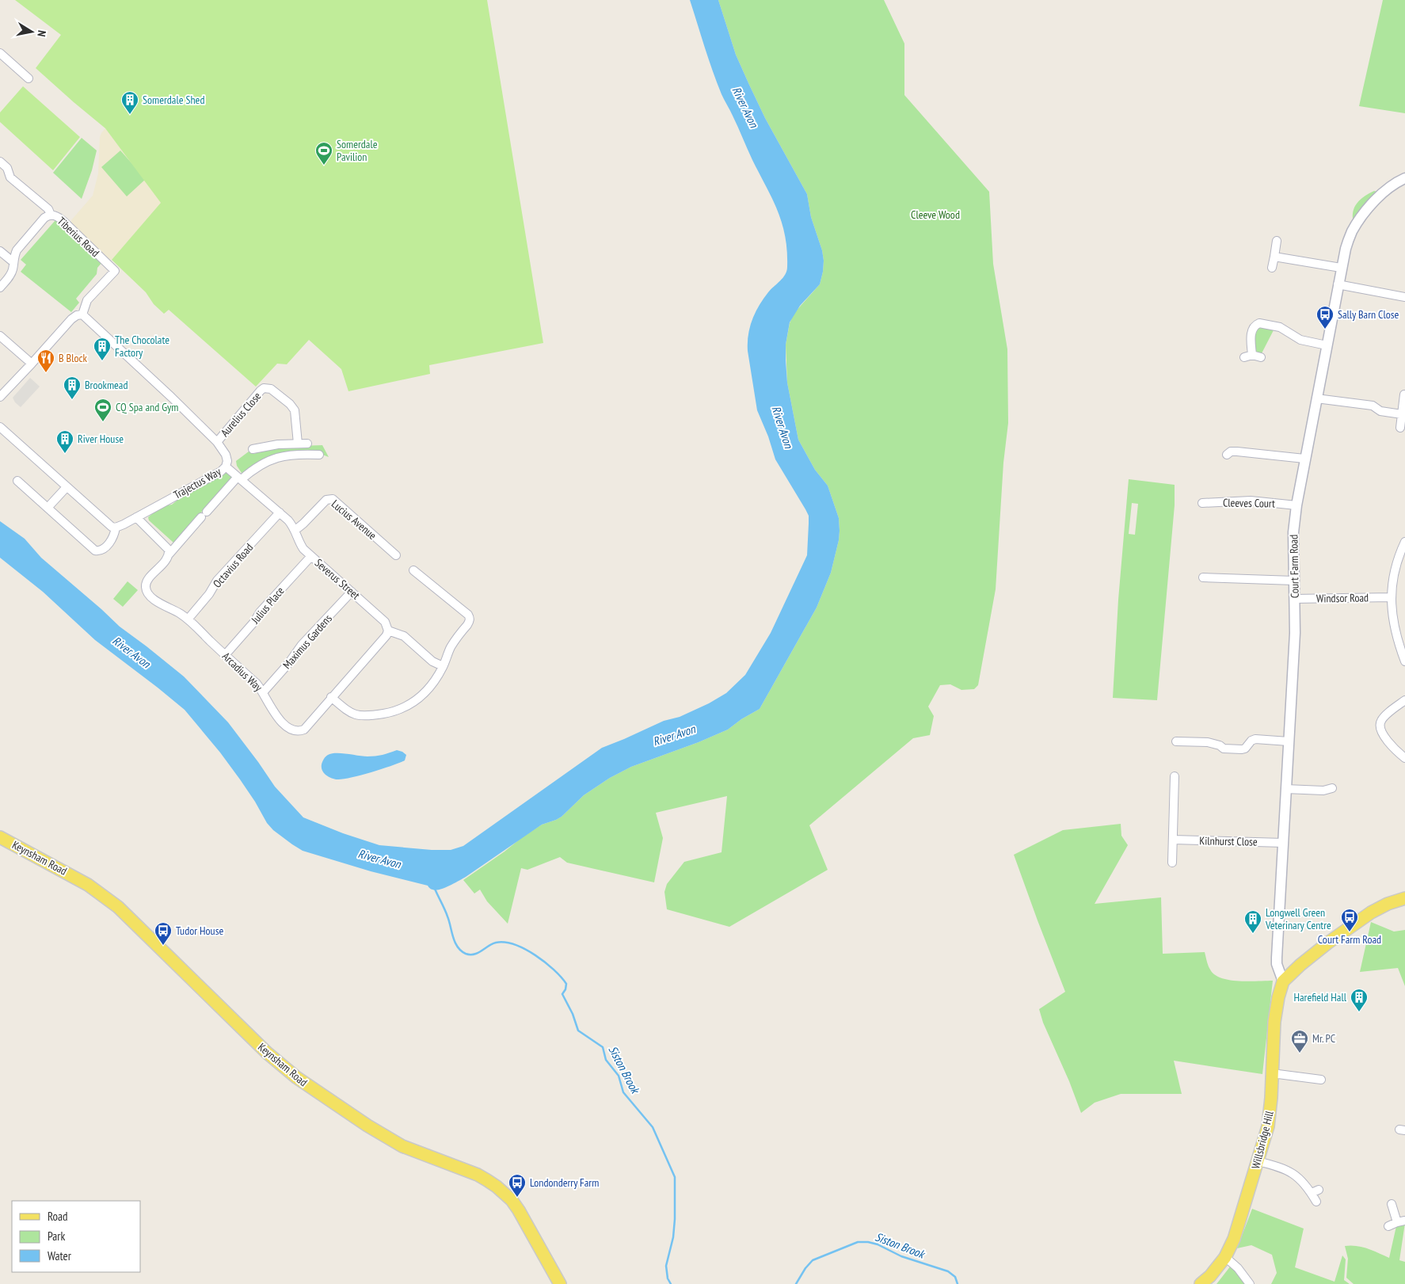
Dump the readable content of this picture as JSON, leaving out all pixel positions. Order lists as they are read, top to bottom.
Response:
{
  "streets": {
    "main road": ["Keynsham Road", "Willsbridge Hill"],
    "street": [
      "Tiberius Road",
      "Aurelius Close",
      "Trajectus Way",
      "Cleeves Court",
      "Lucius Avenue",
      "Octavius Road",
      "Court Farm Road",
      "Severus Street",
      "Windsor Road",
      "Julius Place",
      "Maximus Gardens",
      "Arcadius Way",
      "Kilnhurst Close"
    ]
  },
  "crossings": [
    ["Tiberius Road", "Trajectus Way"],
    ["Aurelius Close", "Trajectus Way"],
    ["Trajectus Way", "Severus Street"],
    ["Cleeves Court", "Court Farm Road"],
    ["Lucius Avenue", "Severus Street"],
    ["Octavius Road", "Severus Street"],
    ["Octavius Road", "Arcadius Way"],
    ["Court Farm Road", "Windsor Road"],
    ["Court Farm Road", "Kilnhurst Close"],
    ["Court Farm Road", "Willsbridge Hill"],
    ["Severus Street", "Julius Place"],
    ["Severus Street", "Maximus Gardens"],
    ["Severus Street", "Arcadius Way"],
    ["Julius Place", "Arcadius Way"],
    ["Maximus Gardens", "Arcadius Way"]
  ],
  "water": ["River Avon", "Siston Brook"],
  "parks": ["Cleeve Wood"],
  "places": {
    "building": [
      "Somerdale Shed",
      "The Chocolate Factory",
      "Brookmead",
      "River House",
      "Longwell Green Veterinary Centre",
      "Harefield Hall"
    ],
    "sports": ["Somerdale Pavilion", "CQ Spa and Gym"],
    "bus stop": [
      "Sally Barn Close",
      "Court Farm Road",
      "Tudor House",
      "Londonderry Farm"
    ],
    "restaurant": ["B Block"],
    "office": ["Mr. PC"]
  },
  "legend": ["Road", "Park", "Water"],
  "north": "right"
}
